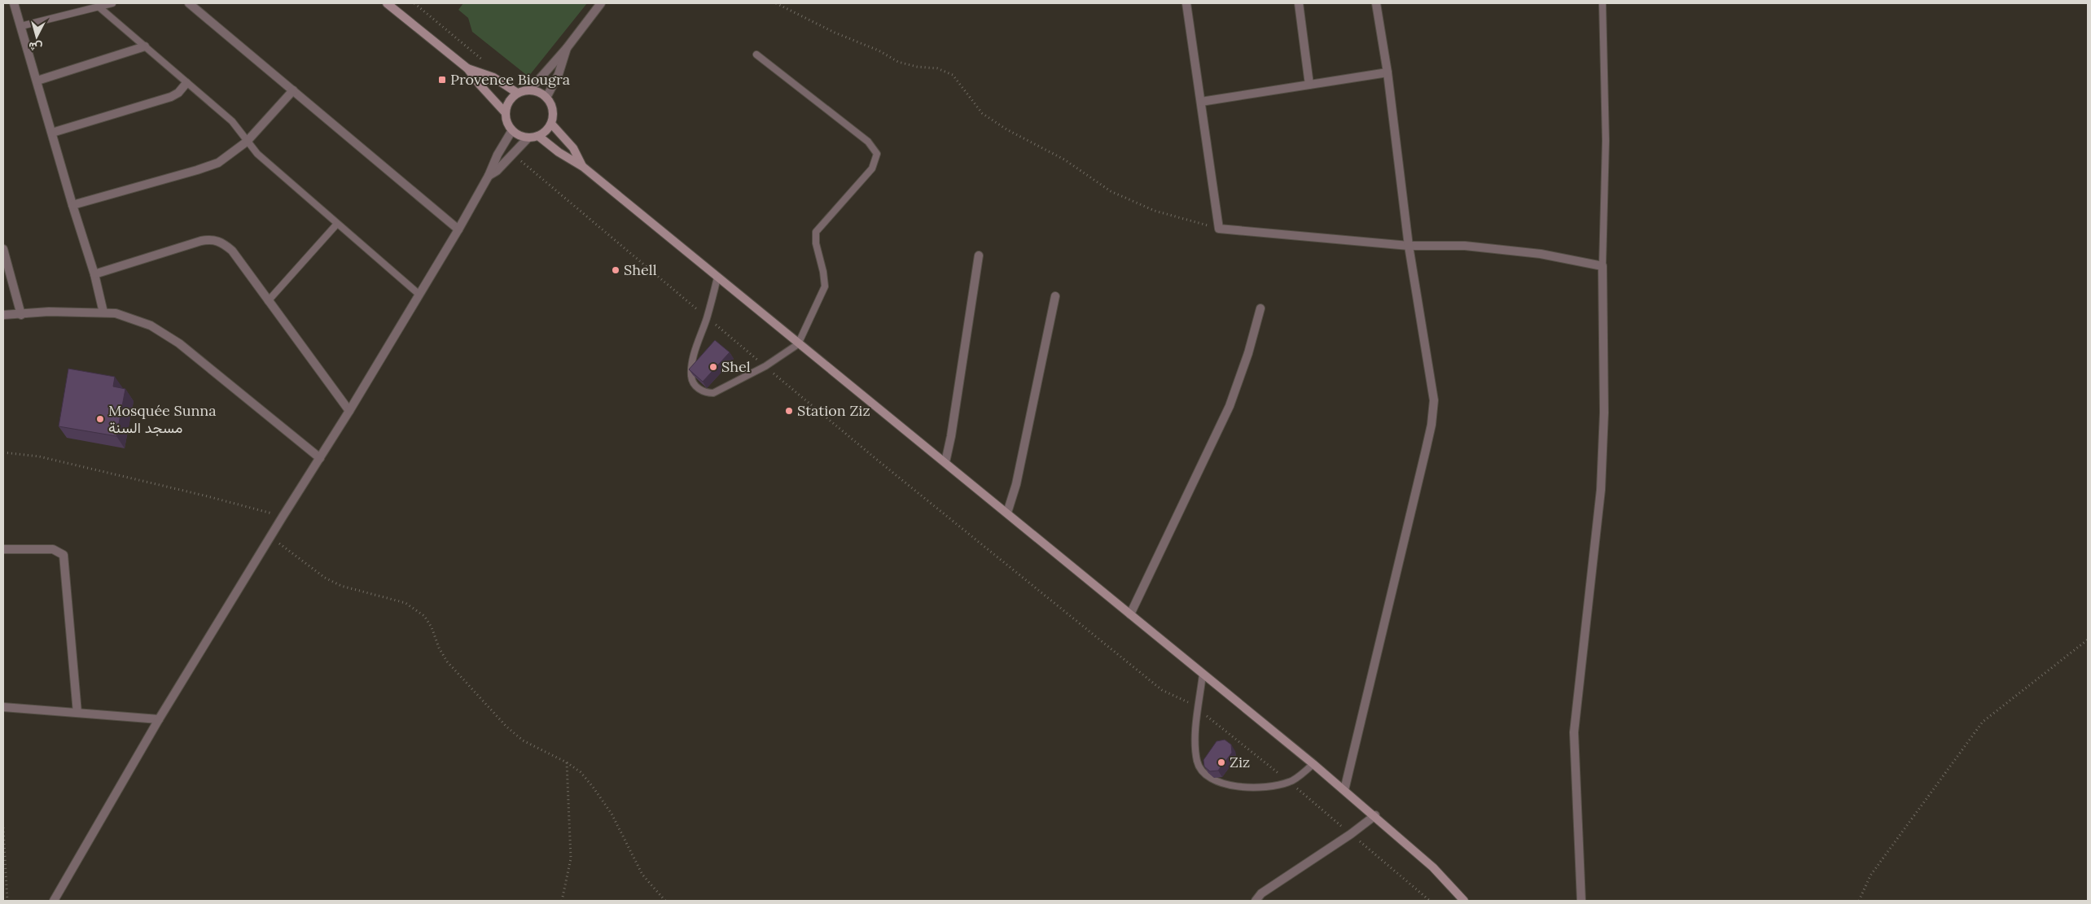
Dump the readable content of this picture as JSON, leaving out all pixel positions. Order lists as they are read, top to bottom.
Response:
{
  "places": {
    "transit": ["Provence Biougra"],
    "other": [
      "Shell",
      "Shel",
      "Station Ziz",
      "Mosquée Sunna مسجد السنة",
      "Ziz"
    ]
  },
  "north": "bottom"
}
